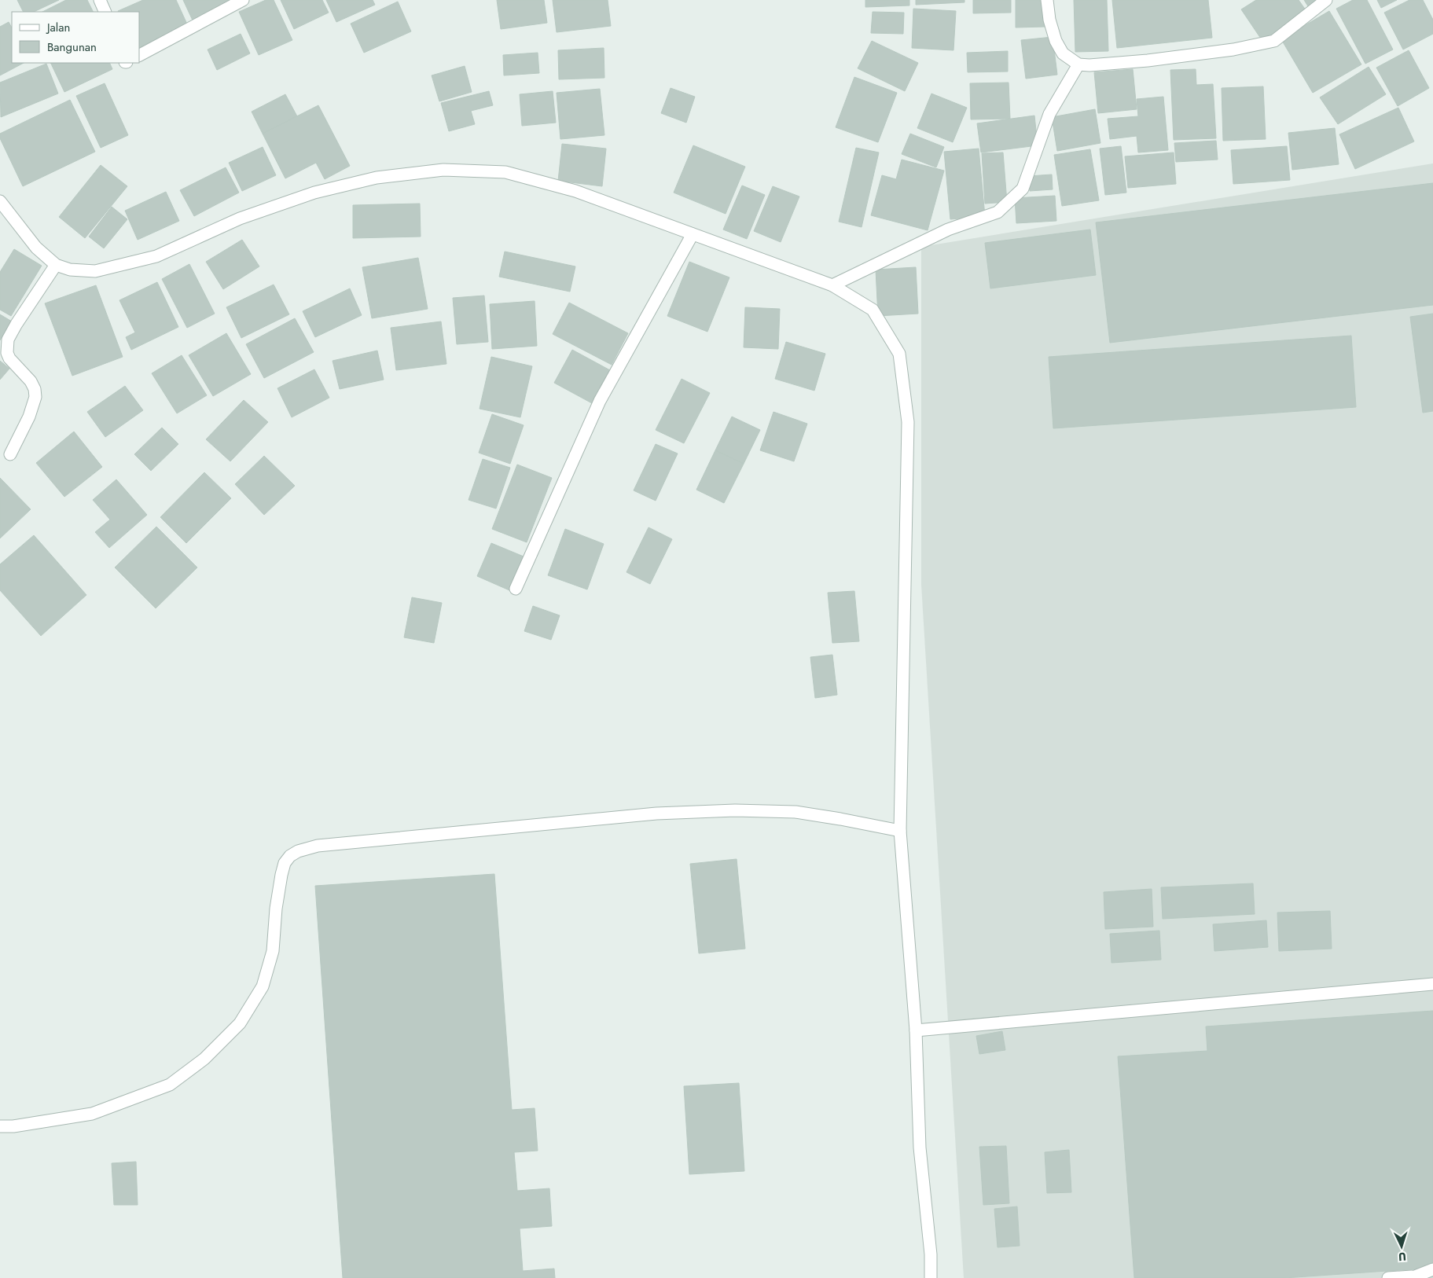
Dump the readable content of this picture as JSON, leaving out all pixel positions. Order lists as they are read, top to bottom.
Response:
{
  "legend": ["Jalan", "Bangunan"],
  "north": "bottom"
}
